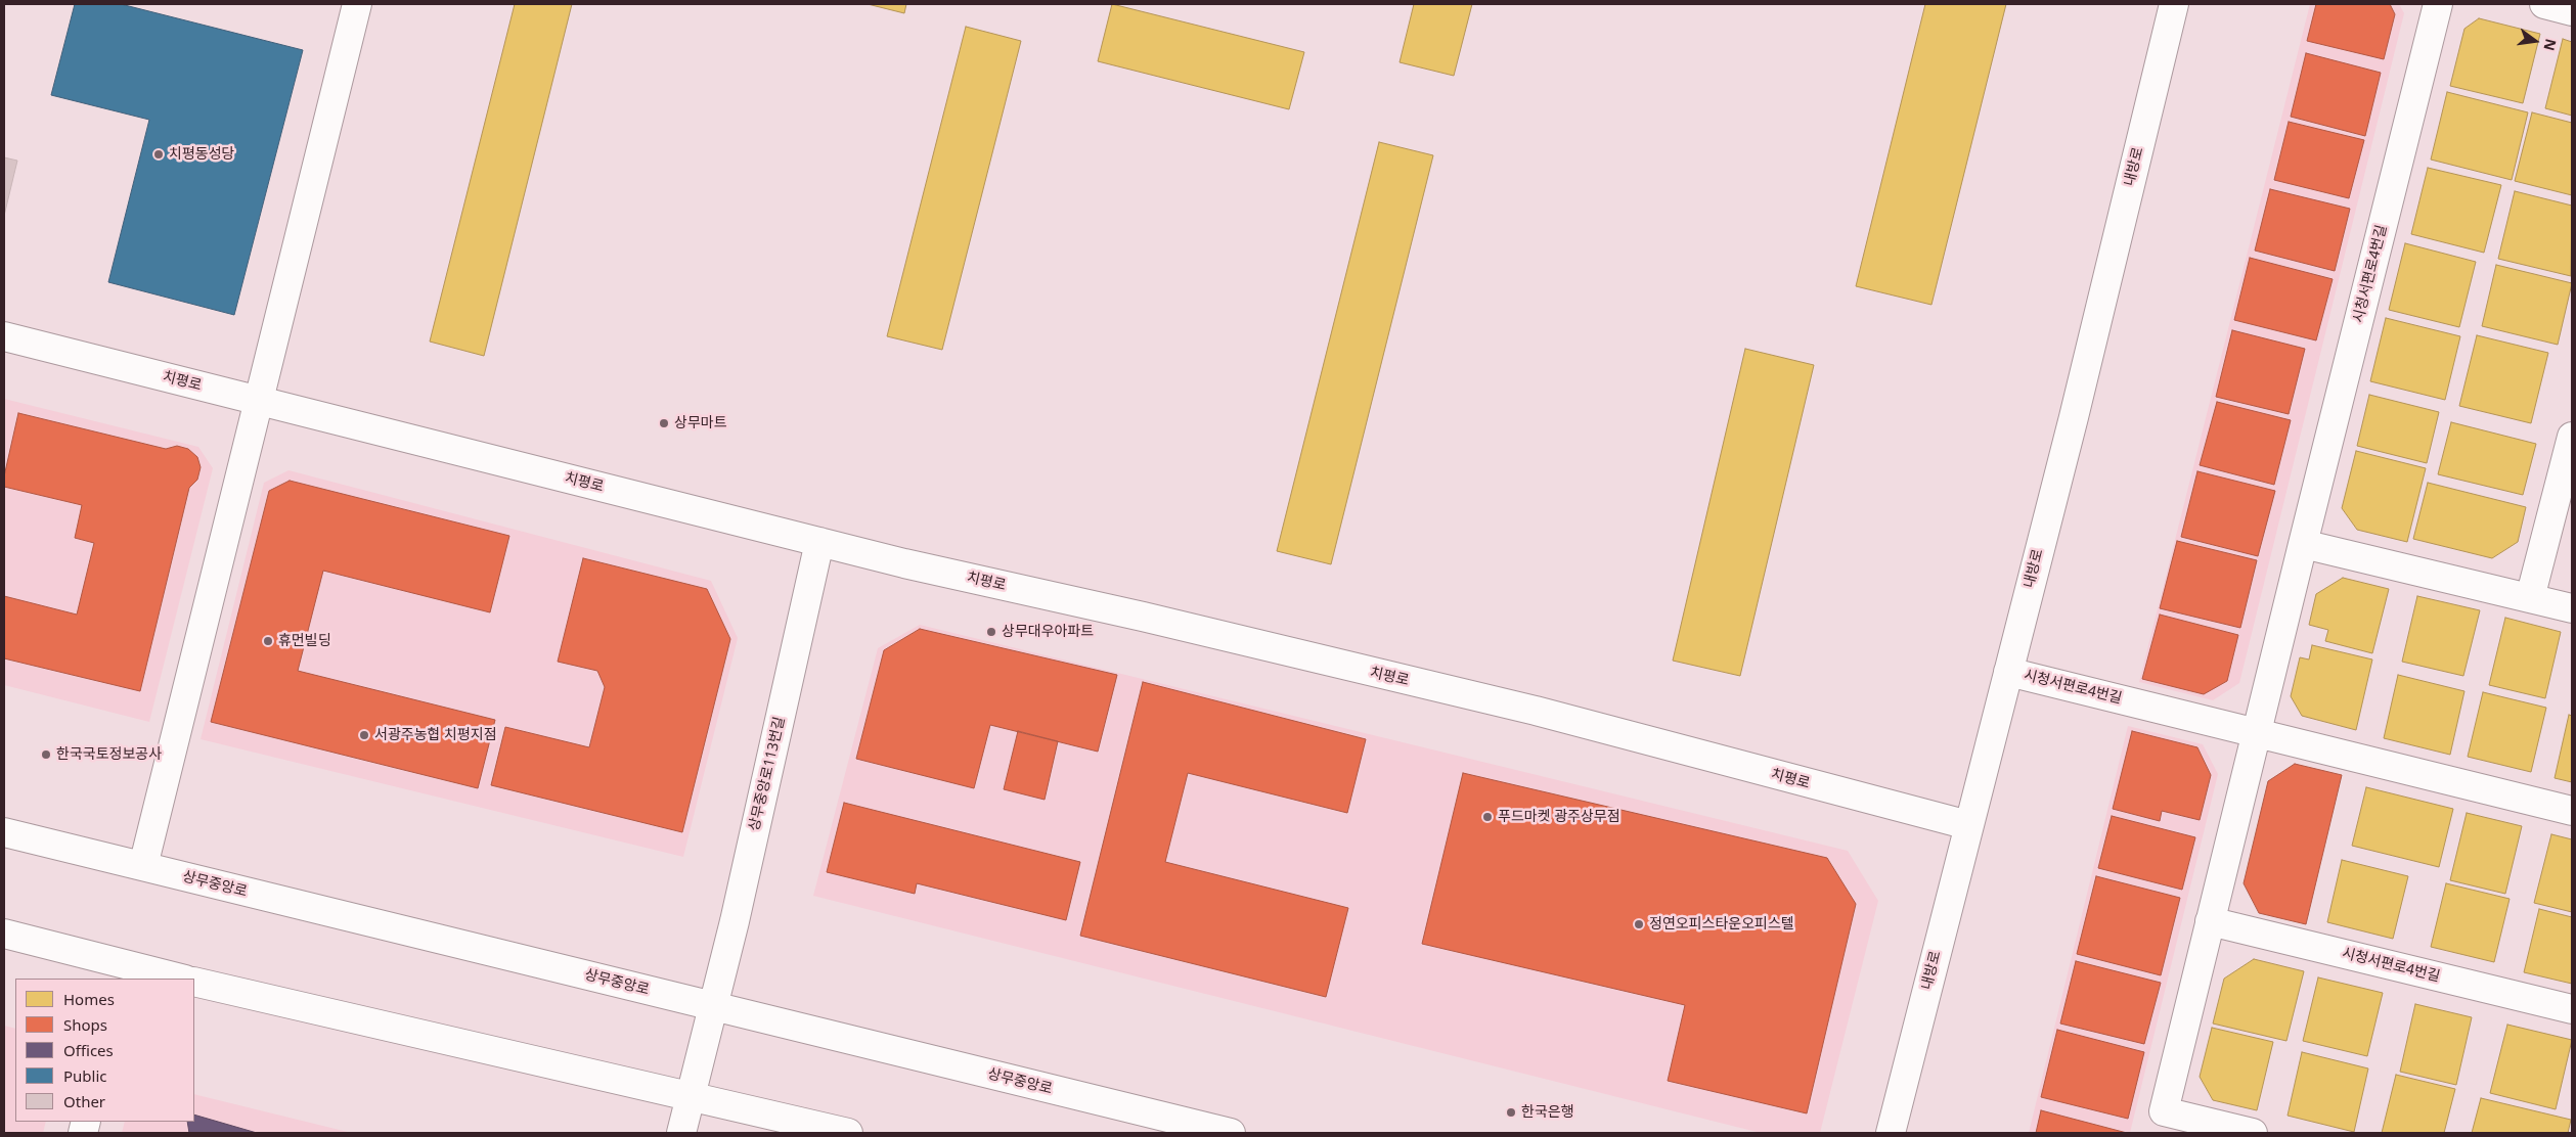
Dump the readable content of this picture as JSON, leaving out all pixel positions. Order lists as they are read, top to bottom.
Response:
{
  "streets": {
    "street": [
      "내방로",
      "시청서편로4번길",
      "치평로",
      "상무중앙로113번길",
      "상무중앙로"
    ]
  },
  "crossings": [
    ["내방로", "시청서편로4번길"],
    ["내방로", "치평로"],
    ["치평로", "상무중앙로113번길"],
    ["상무중앙로113번길", "상무중앙로"]
  ],
  "places": [
    "치평동성당",
    "상무마트",
    "상무대우아파트",
    "휴먼빌딩",
    "서광주농협 치평지점",
    "한국국토정보공사",
    "푸드마켓 광주상무점",
    "정연오피스타운오피스텔",
    "한국은행"
  ],
  "legend": [
    "Homes",
    "Shops",
    "Offices",
    "Public",
    "Other"
  ],
  "north": "right"
}
